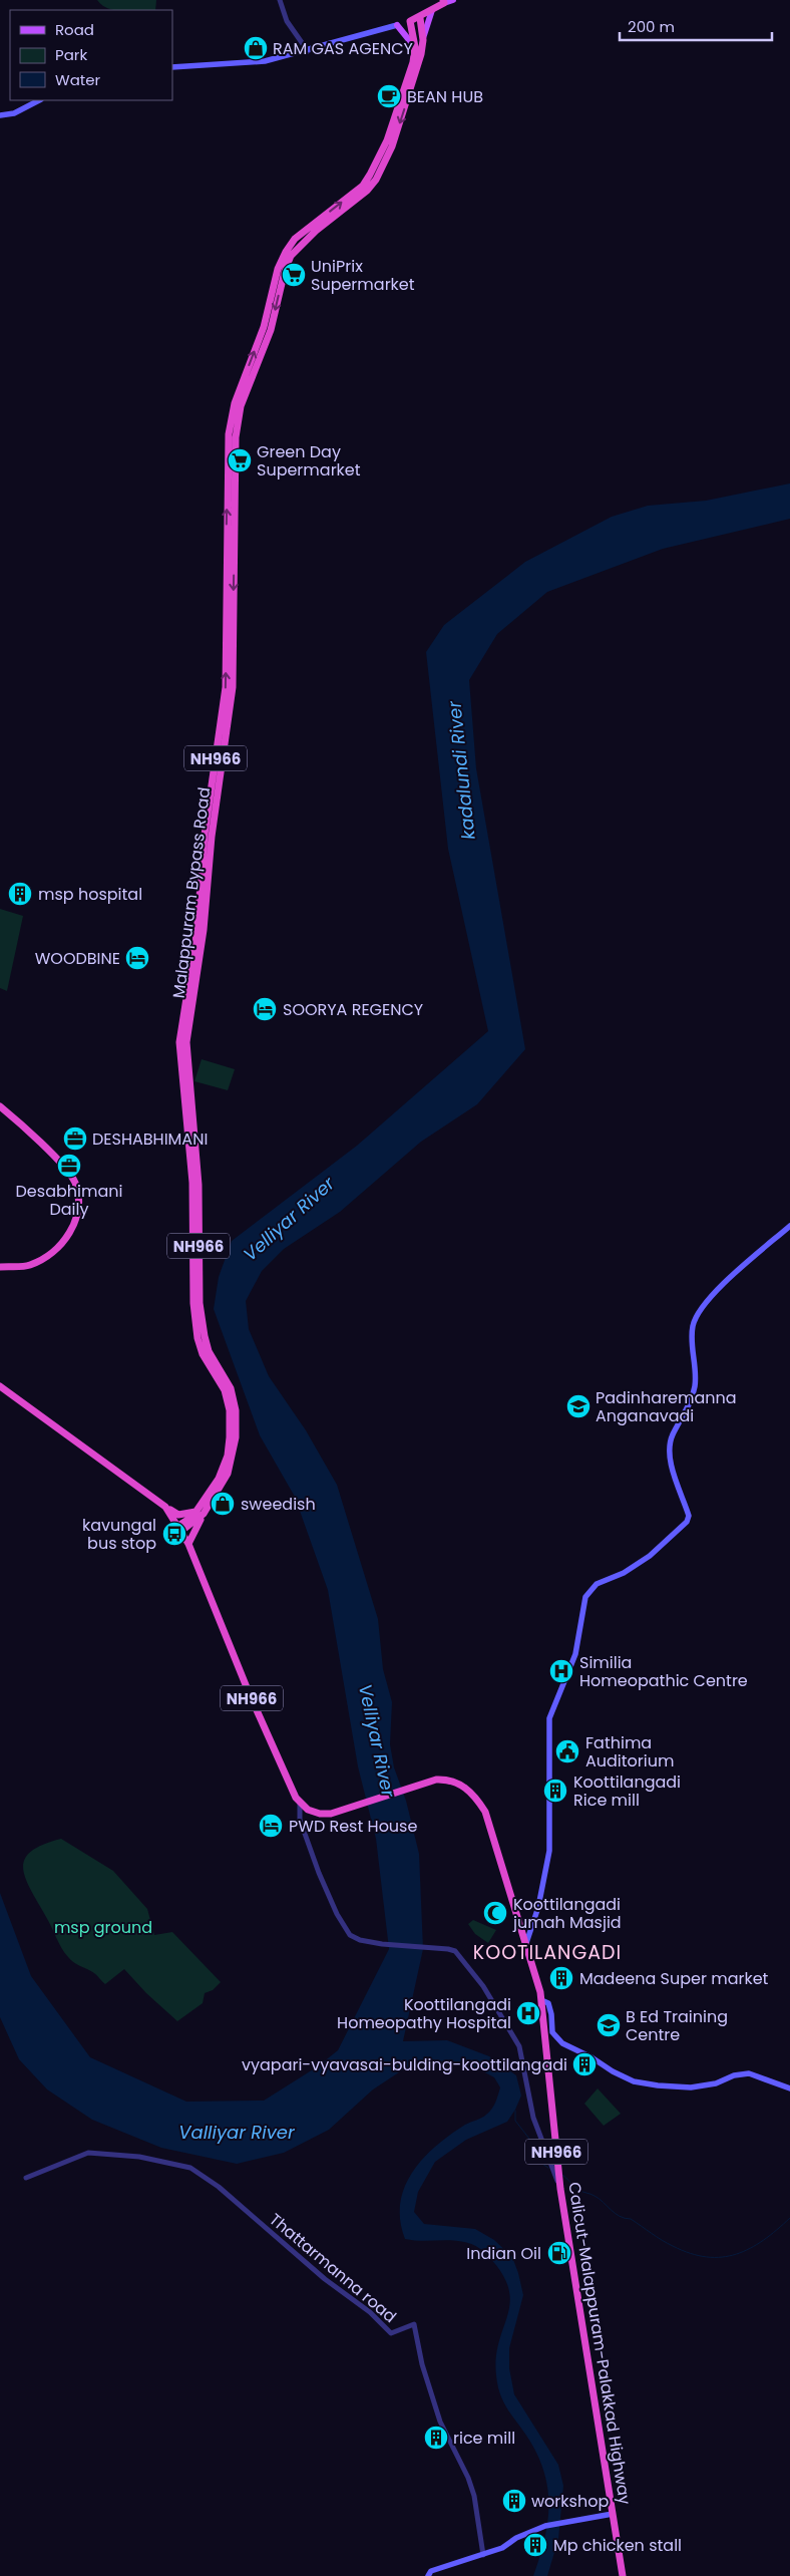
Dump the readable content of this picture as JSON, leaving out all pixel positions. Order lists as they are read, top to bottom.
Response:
{
  "streets": {
    "highway": ["NH966", "Malappuram Bypass Road", "Calicut-Malappuram-Palakkad Highway"],
    "street": ["Thattarmanna road"]
  },
  "crossings": [
    ["NH966", "Malappuram Bypass Road"],
    ["NH966", "Calicut-Malappuram-Palakkad Highway"]
  ],
  "districts": ["KOOTILANGADI"],
  "water": ["kadalundi River", "Velliyar River", "Valliyar River"],
  "parks": ["msp ground"],
  "places": {
    "shop": ["RAM GAS AGENCY", "sweedish"],
    "cafe": ["BEAN HUB"],
    "supermarket": ["UniPrix Supermarket", "Green Day Supermarket"],
    "building": [
      "msp hospital",
      "Koottilangadi Rice mill",
      "Madeena Super market",
      "vyapari-vyavasai-bulding-koottilangadi",
      "rice mill",
      "workshop",
      "Mp chicken stall"
    ],
    "hotel": ["WOODBINE", "SOORYA REGENCY", "PWD Rest House"],
    "office": ["DESHABHIMANI", "Desabhimani Daily"],
    "school or university": ["Padinharemanna Anganavadi", "B Ed Training Centre"],
    "bus stop": ["kavungal bus stop"],
    "hospital": ["Similia Homeopathic Centre", "Koottilangadi Homeopathy Hospital"],
    "public building": ["Fathima Auditorium"],
    "mosque": ["Koottilangadi jumah Masjid"],
    "fuel station": ["Indian Oil"]
  },
  "legend": ["Road", "Park", "Water"],
  "scale_bar": "200 m"
}
